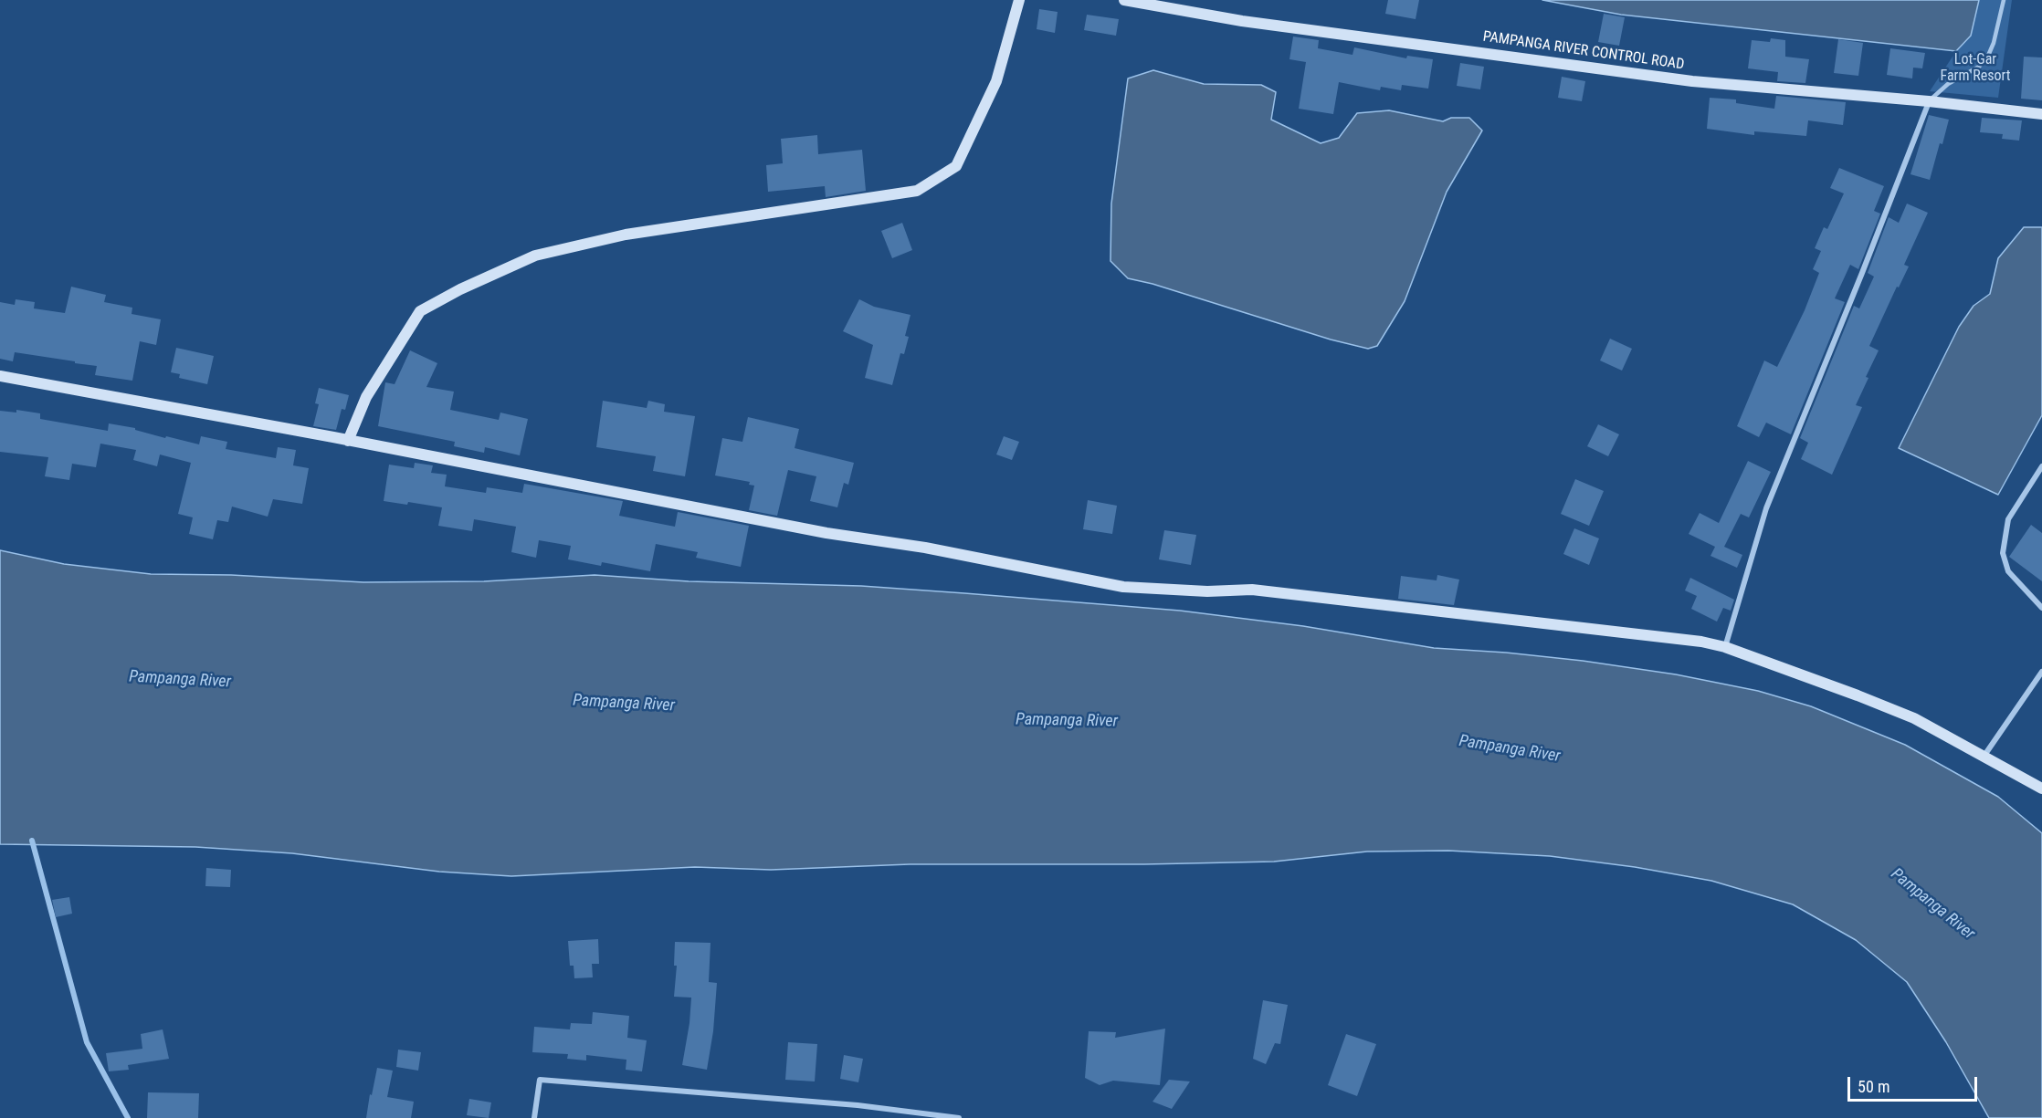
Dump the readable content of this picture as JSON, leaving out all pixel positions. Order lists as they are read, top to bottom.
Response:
{
  "streets": {
    "street": ["PAMPANGA RIVER CONTROL ROAD"]
  },
  "water": ["Pampanga River"],
  "parks": ["Lot-Gar Farm Resort"],
  "scale_bar": "50 m"
}
